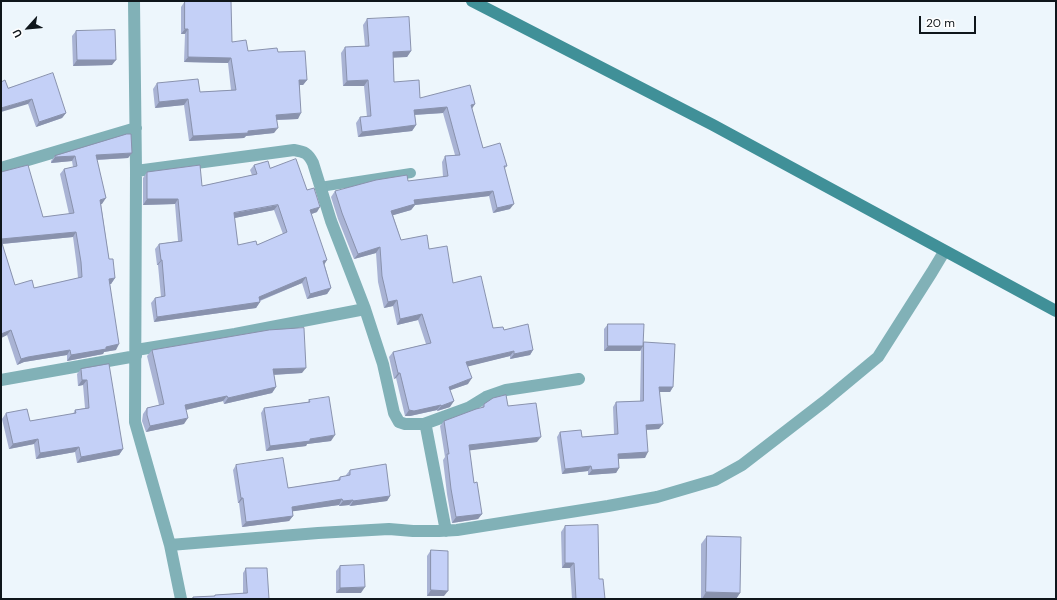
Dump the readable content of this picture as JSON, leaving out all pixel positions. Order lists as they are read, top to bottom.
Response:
{
  "scale_bar": "20 m",
  "north": "bottom left"
}
